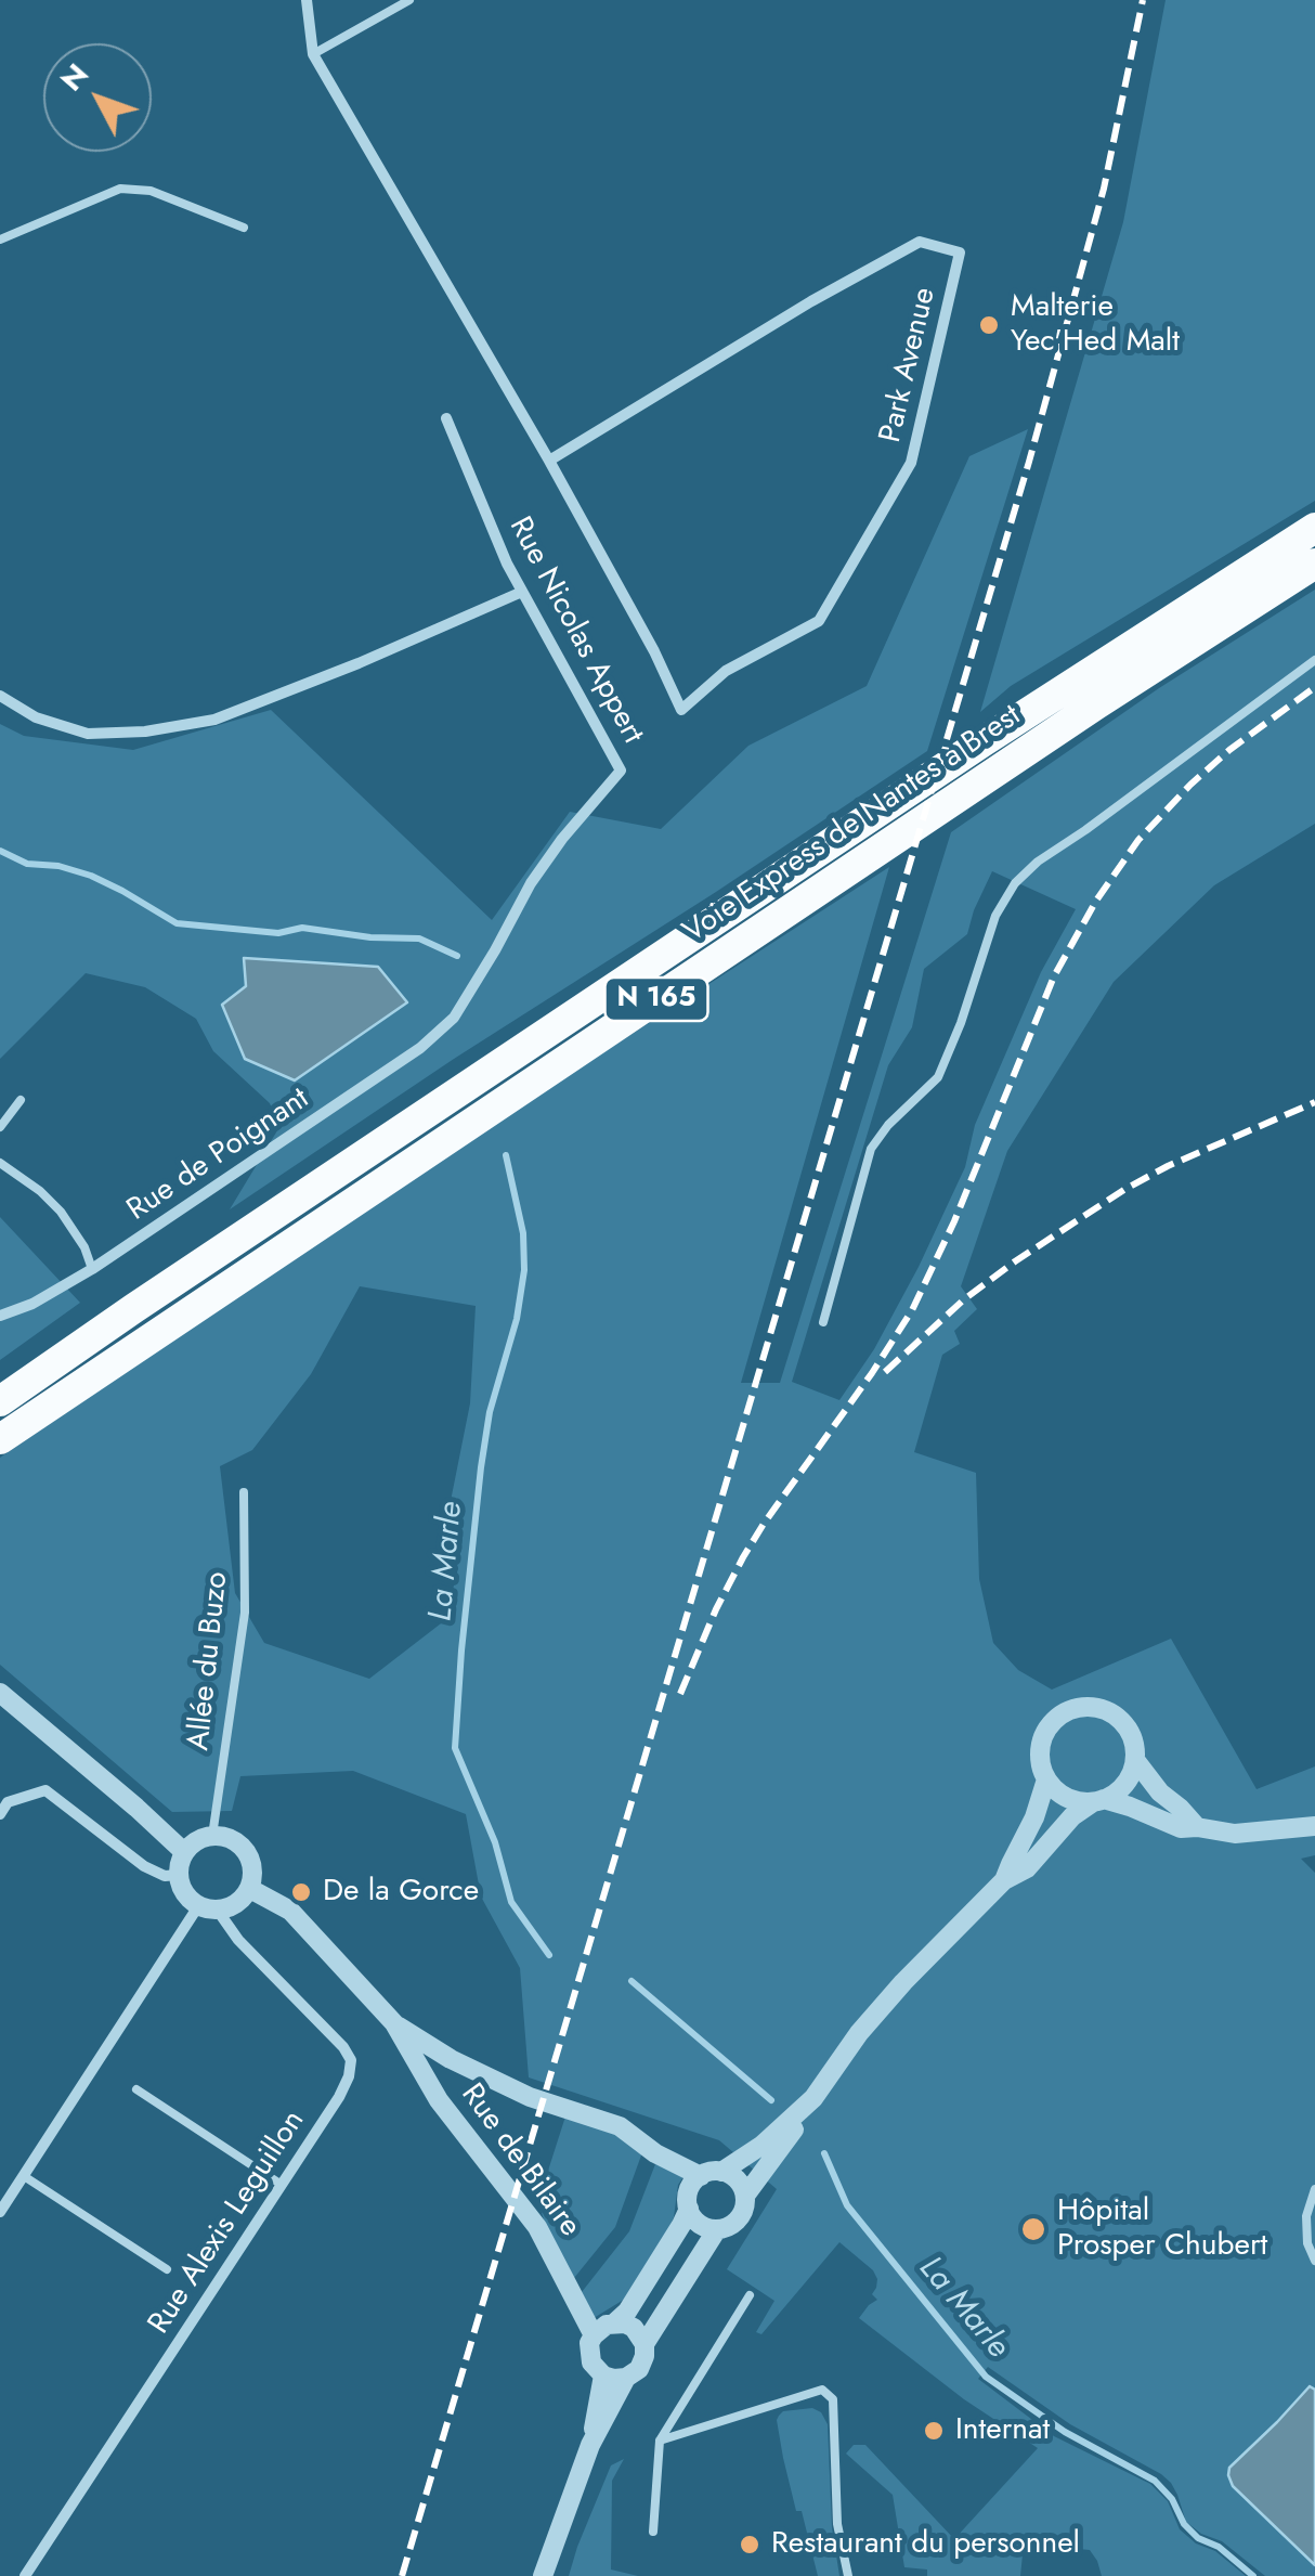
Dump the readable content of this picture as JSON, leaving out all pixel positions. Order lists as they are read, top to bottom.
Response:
{
  "streets": {
    "highway": ["Voie Express de Nantes à Brest", "N 165"],
    "street": [
      "Park Avenue",
      "Rue Nicolas Appert",
      "Rue de Poignant",
      "Rue de Bilaire",
      "Rue Alexis Leguillon"
    ],
    "lane": ["Allée du Buzo"]
  },
  "crossings": [
    ["Rue Nicolas Appert", "Rue de Poignant"],
    ["Allée du Buzo", "Rue de Bilaire"],
    ["Allée du Buzo", "Rue Alexis Leguillon"],
    ["Rue de Bilaire", "Rue Alexis Leguillon"]
  ],
  "water": ["La Marle"],
  "places": [
    "Malterie Yec'Hed Malt",
    "De la Gorce",
    "Hôpital Prosper Chubert",
    "Internat",
    "Restaurant du personnel"
  ],
  "north": "top left"
}
